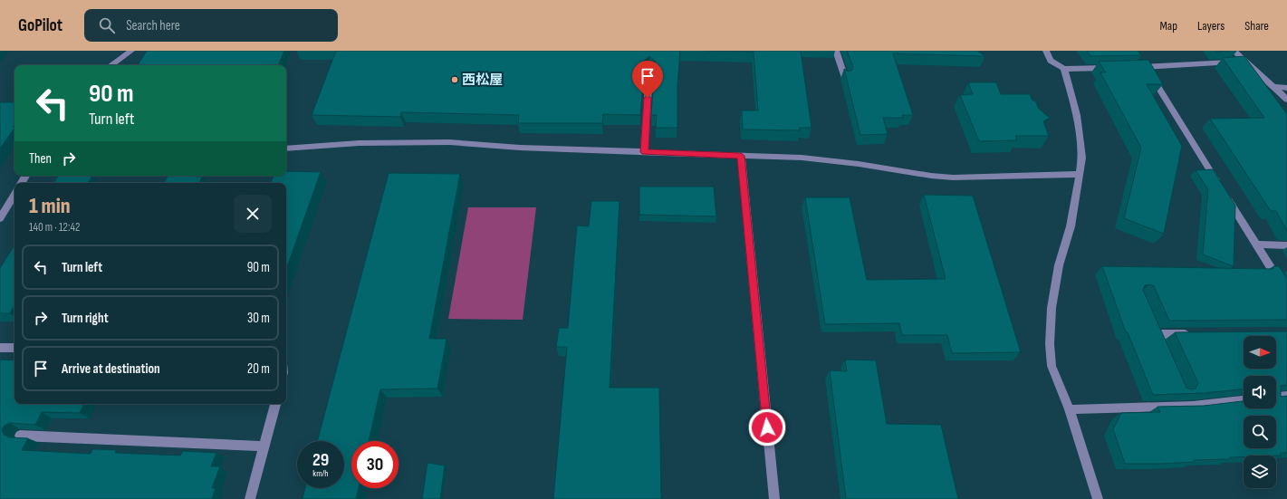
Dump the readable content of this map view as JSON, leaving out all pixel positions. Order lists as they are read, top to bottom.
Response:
{
  "places": ["西松屋"],
  "north": "right",
  "page": {
    "header": "GoPilot",
    "search": "Search here",
    "nav": ["Map", "Layers", "Share"],
    "turn": ["90 m", "Turn left"],
    "then": "Then",
    "heading": ["1 min", "140 m · 12:42"],
    "list": [
      {
        "name": "Turn left",
        "value": "90 m"
      },
      {
        "name": "Turn right",
        "value": "30 m"
      },
      {
        "name": "Arrive at destination",
        "value": "20 m"
      }
    ],
    "speed": "29 km/h",
    "limit": "30"
  }
}
